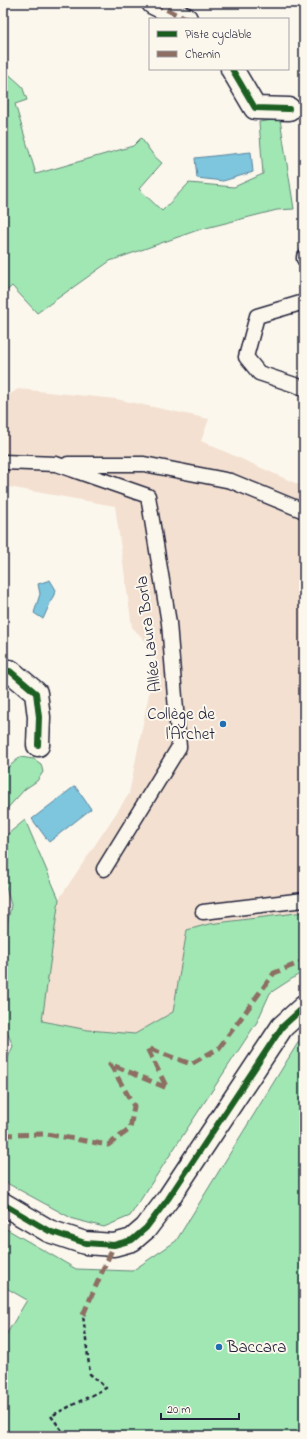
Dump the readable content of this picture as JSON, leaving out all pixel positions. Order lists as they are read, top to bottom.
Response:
{
  "streets": {
    "lane": ["Allée Laura Borla"]
  },
  "places": ["Collège de l'Archet", "Baccara"],
  "legend": ["Piste cyclable", "Chemin"],
  "scale_bar": "20 m"
}
